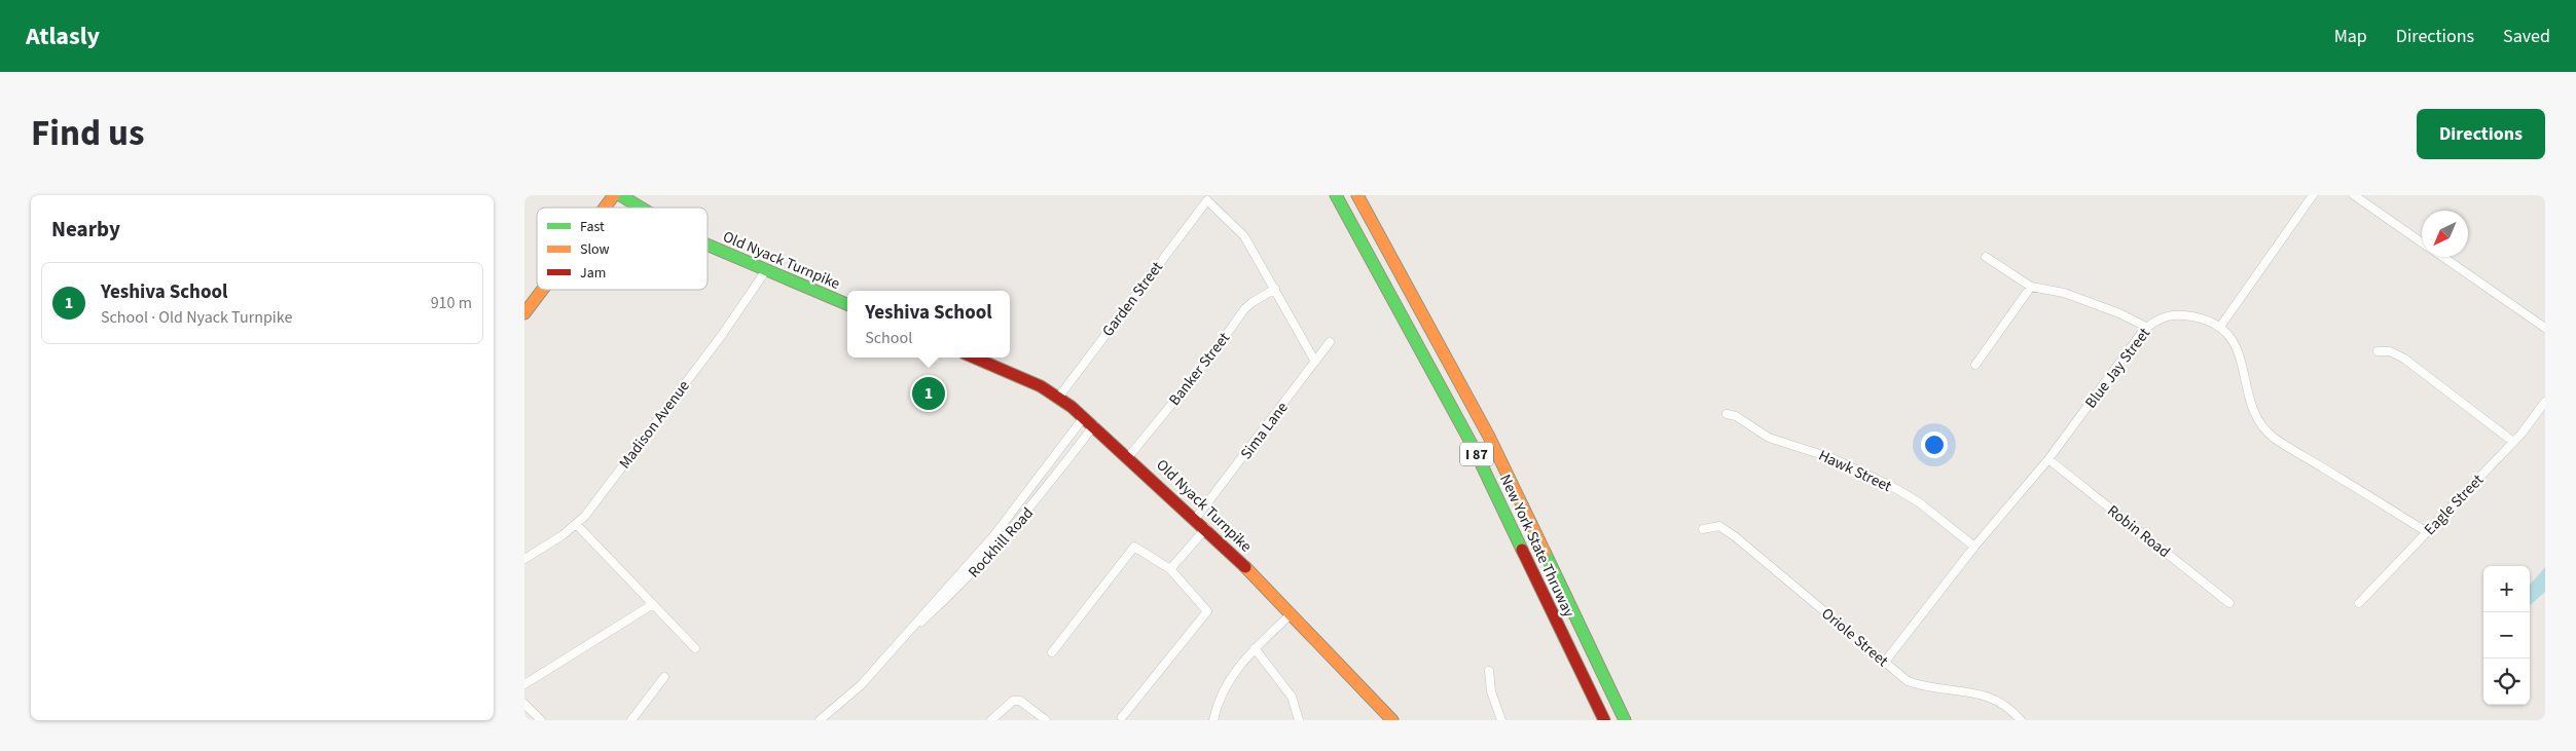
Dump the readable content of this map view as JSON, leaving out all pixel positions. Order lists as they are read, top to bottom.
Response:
{
  "streets": {
    "main road": ["Old Nyack Turnpike", "I 87", "New York State Thruway"],
    "street": [
      "Garden Street",
      "Blue Jay Street",
      "Banker Street",
      "Madison Avenue",
      "Sima Lane",
      "Hawk Street",
      "Eagle Street",
      "Robin Road",
      "Rockhill Road",
      "Oriole Street"
    ]
  },
  "crossings": [
    ["Old Nyack Turnpike", "Garden Street"],
    ["Old Nyack Turnpike", "Banker Street"],
    ["Old Nyack Turnpike", "Madison Avenue"],
    ["Old Nyack Turnpike", "Sima Lane"],
    ["Old Nyack Turnpike", "Rockhill Road"],
    ["Garden Street", "Banker Street"],
    ["Blue Jay Street", "Hawk Street"],
    ["Blue Jay Street", "Robin Road"],
    ["Blue Jay Street", "Oriole Street"]
  ],
  "legend": ["Fast", "Slow", "Jam"],
  "north": "bottom left",
  "page": {
    "header": "Atlasly",
    "nav": ["Map", "Directions", "Saved"],
    "title": "Find us",
    "buttons": "Directions",
    "heading": "Nearby",
    "list": [
      {
        "mark": "1",
        "name": "Yeshiva School",
        "note": "School · Old Nyack Turnpike",
        "value": "910 m"
      }
    ],
    "popup": ["Yeshiva School", "School"],
    "pins": "1",
    "map_buttons": ["+", "−"]
  }
}
